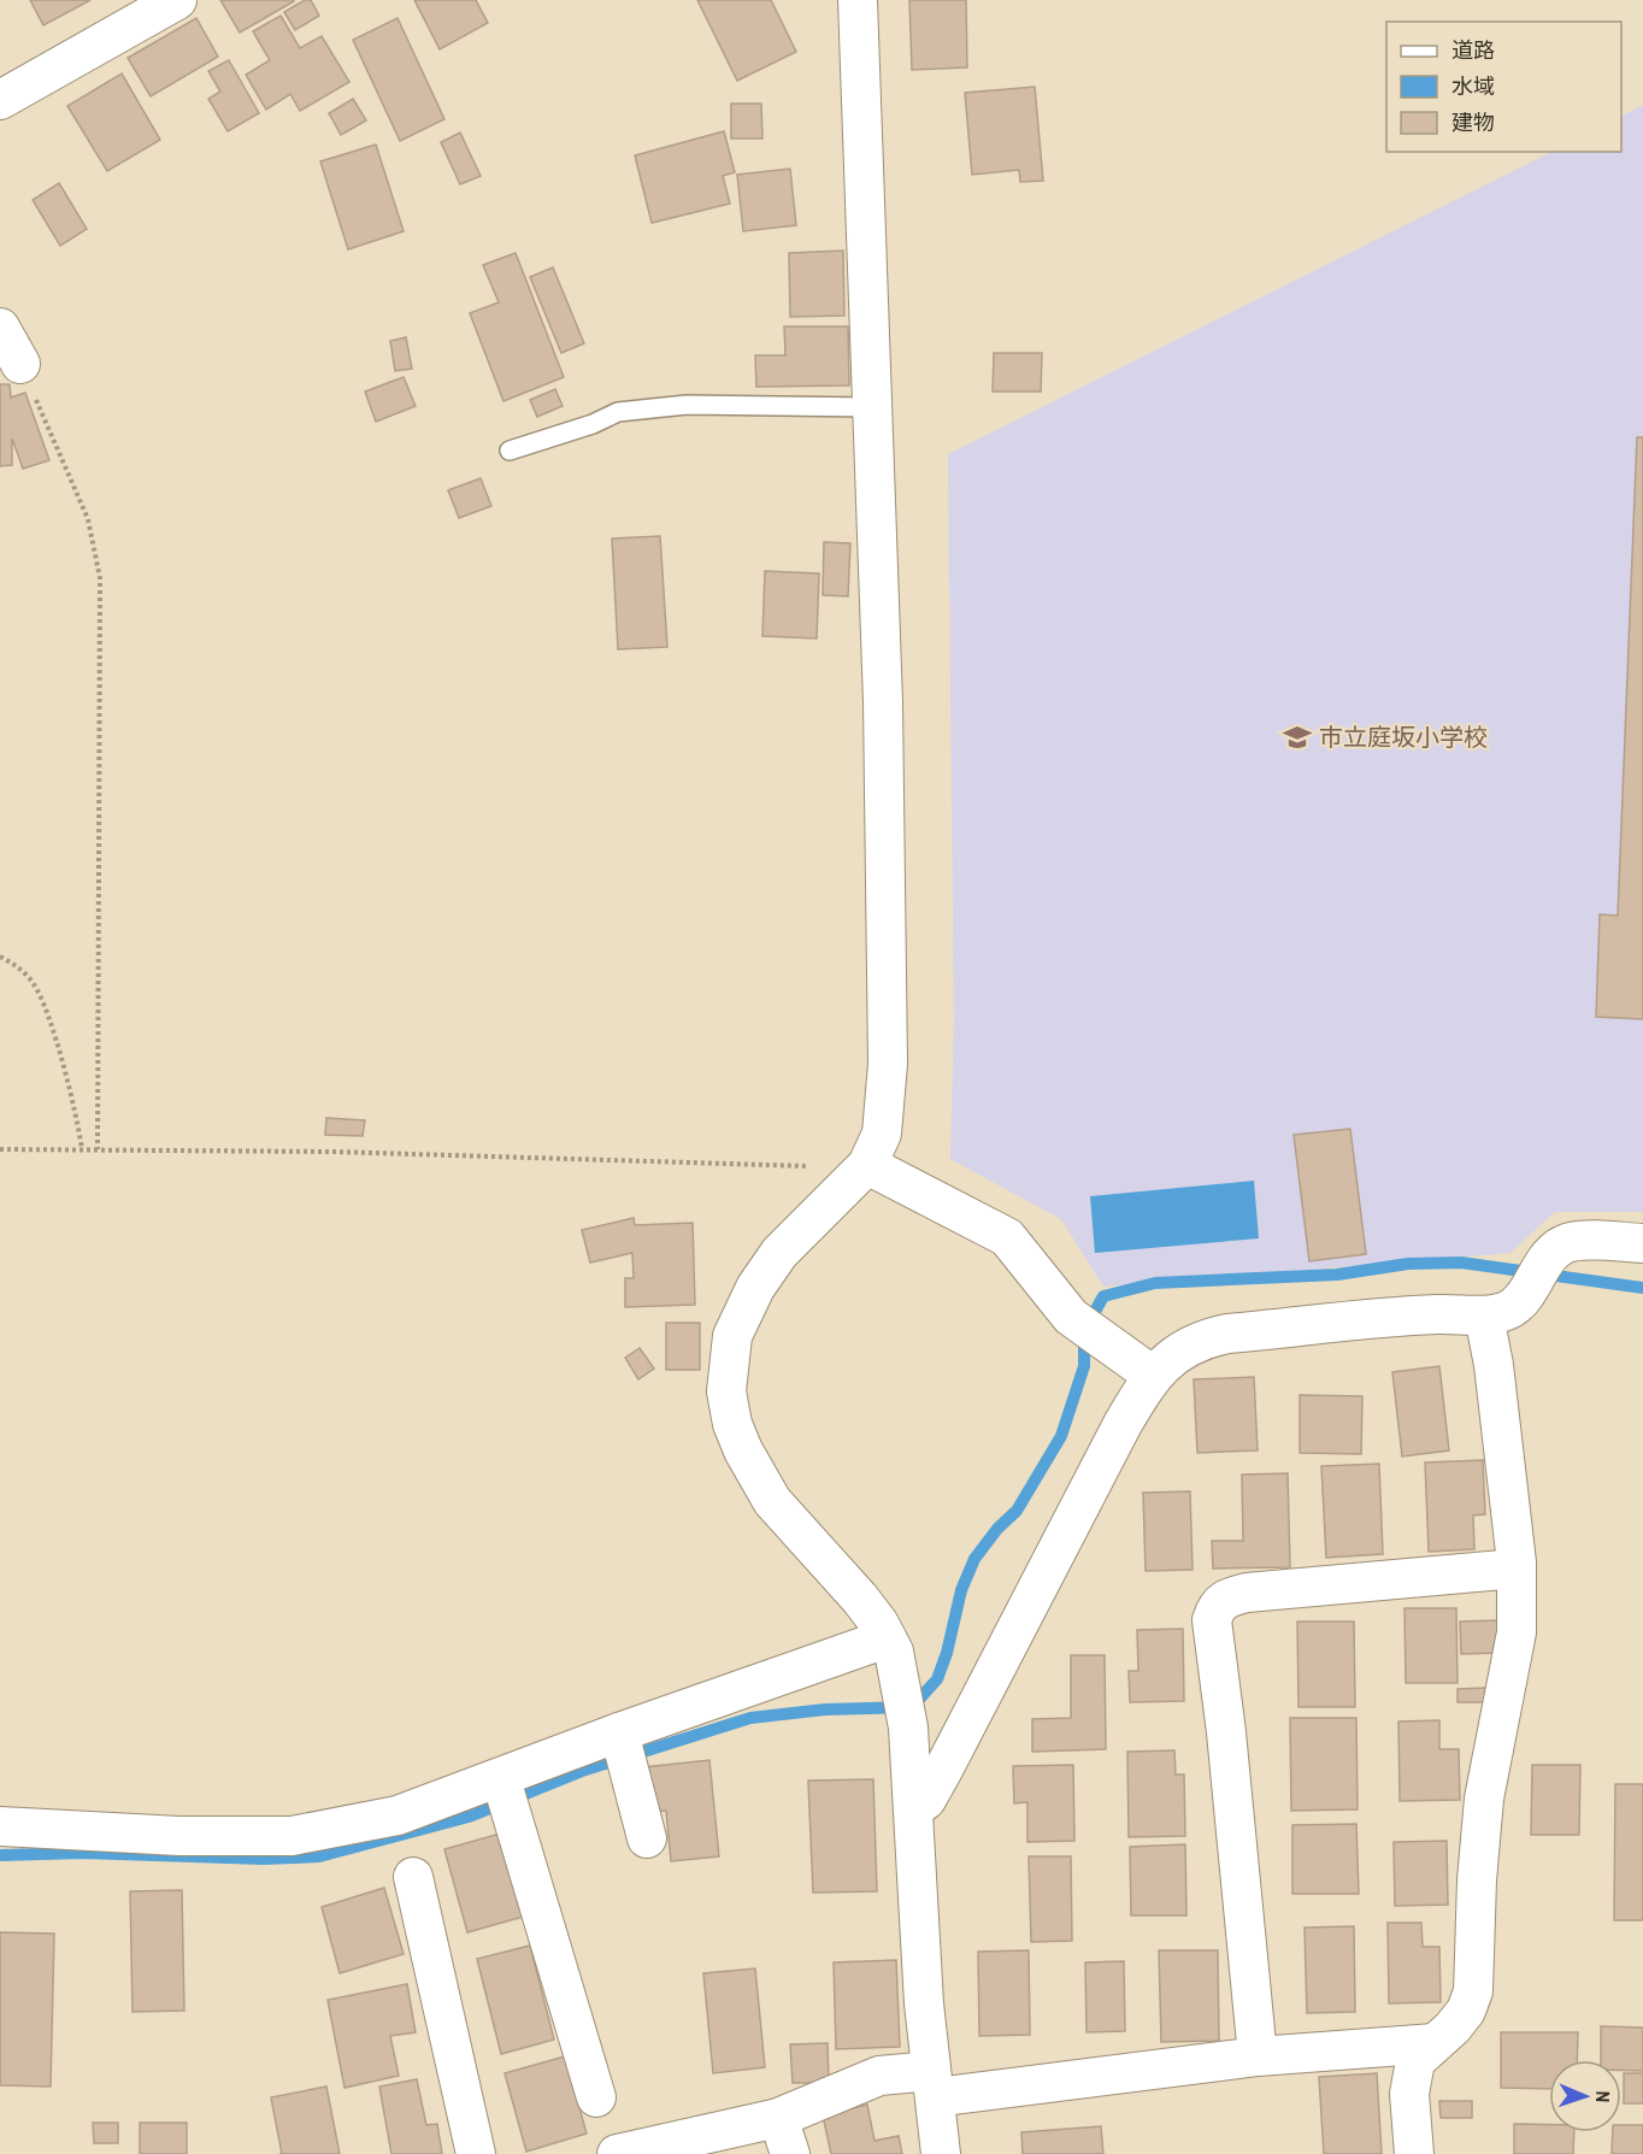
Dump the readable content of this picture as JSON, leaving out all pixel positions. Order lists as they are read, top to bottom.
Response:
{
  "places": {
    "school or university": ["市立庭坂小学校"]
  },
  "legend": ["道路", "水域", "建物"],
  "north": "right"
}
